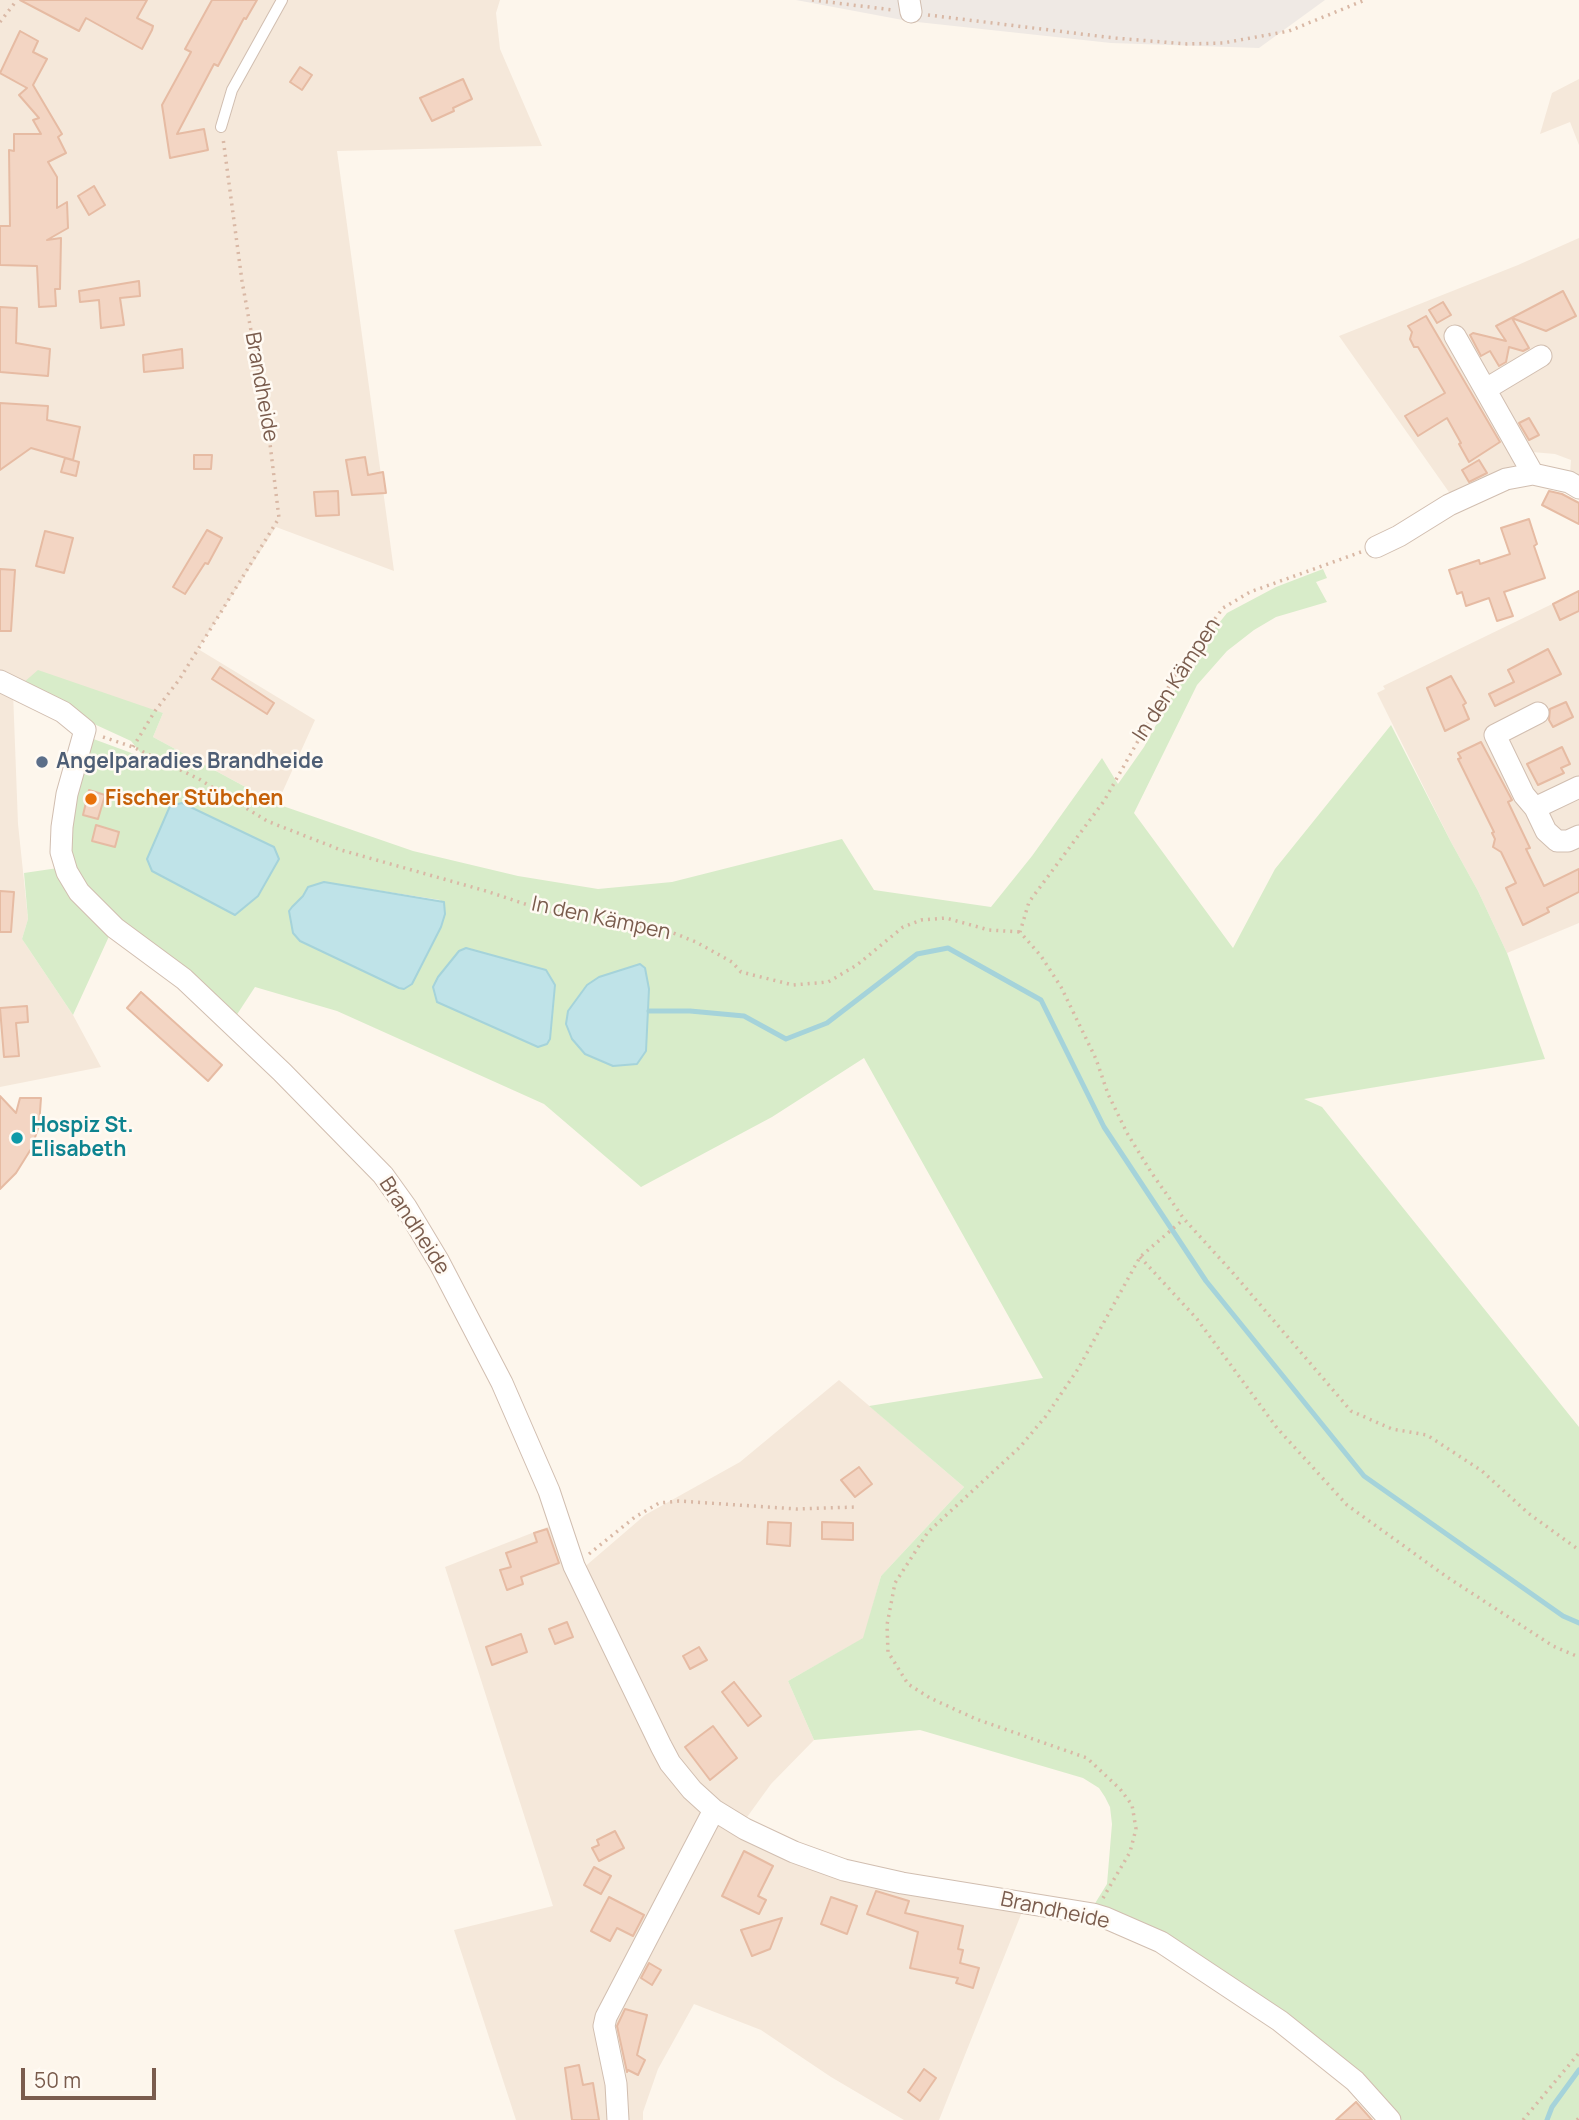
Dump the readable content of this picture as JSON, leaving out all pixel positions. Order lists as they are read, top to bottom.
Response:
{
  "streets": {
    "street": ["Brandheide"],
    "path": ["In den Kämpen"]
  },
  "crossings": [
    ["Brandheide", "In den Kämpen"]
  ],
  "places": ["Angelparadies Brandheide", "Fischer Stübchen", "Hospiz St. Elisabeth"],
  "scale_bar": "50 m"
}
